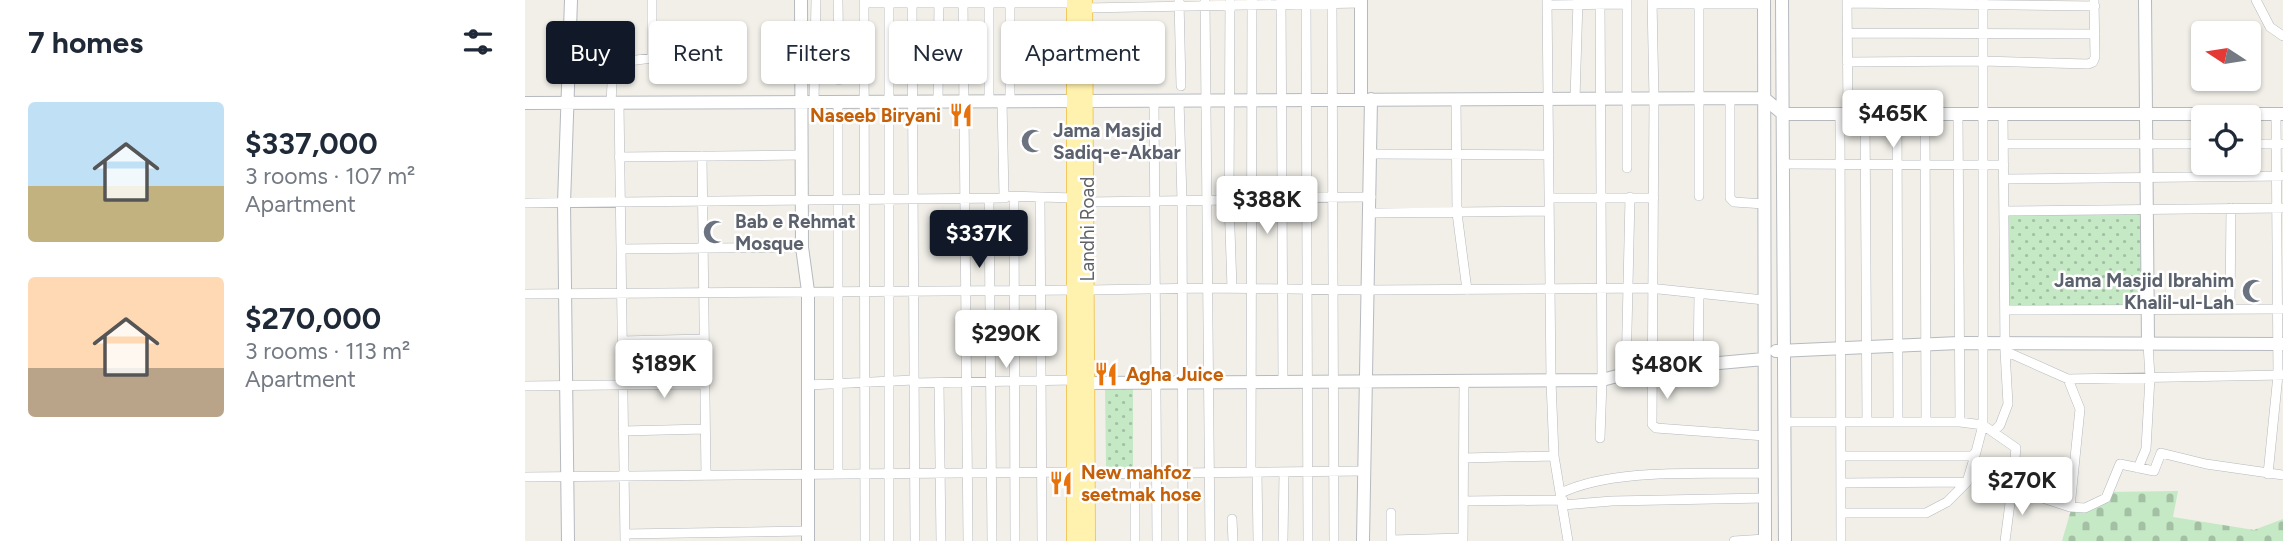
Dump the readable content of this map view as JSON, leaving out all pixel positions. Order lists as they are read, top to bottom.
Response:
{
  "streets": {
    "main road": ["Landhi Road"]
  },
  "places": {
    "restaurant": ["Naseeb Biryani", "Agha Juice", "New mahfoz seetmak hose"],
    "mosque": ["Jama Masjid Sadiq-e-Akbar", "Bab e Rehmat Mosque", "Jama Masjid Ibrahim Khalil-ul-Lah"]
  },
  "north": "left",
  "page": {
    "heading": "7 homes",
    "chip": [
      "Buy",
      "Rent",
      "Filters",
      "New",
      "Apartment"
    ],
    "list": [
      {
        "name": "$337,000",
        "note": "3 rooms · 107 m² · Apartment"
      },
      {
        "name": "$270,000",
        "note": "3 rooms · 113 m² · Apartment"
      }
    ],
    "price": [
      "$465K",
      "$388K",
      "$337K",
      "$290K",
      "$189K",
      "$480K",
      "$270K"
    ]
  }
}
